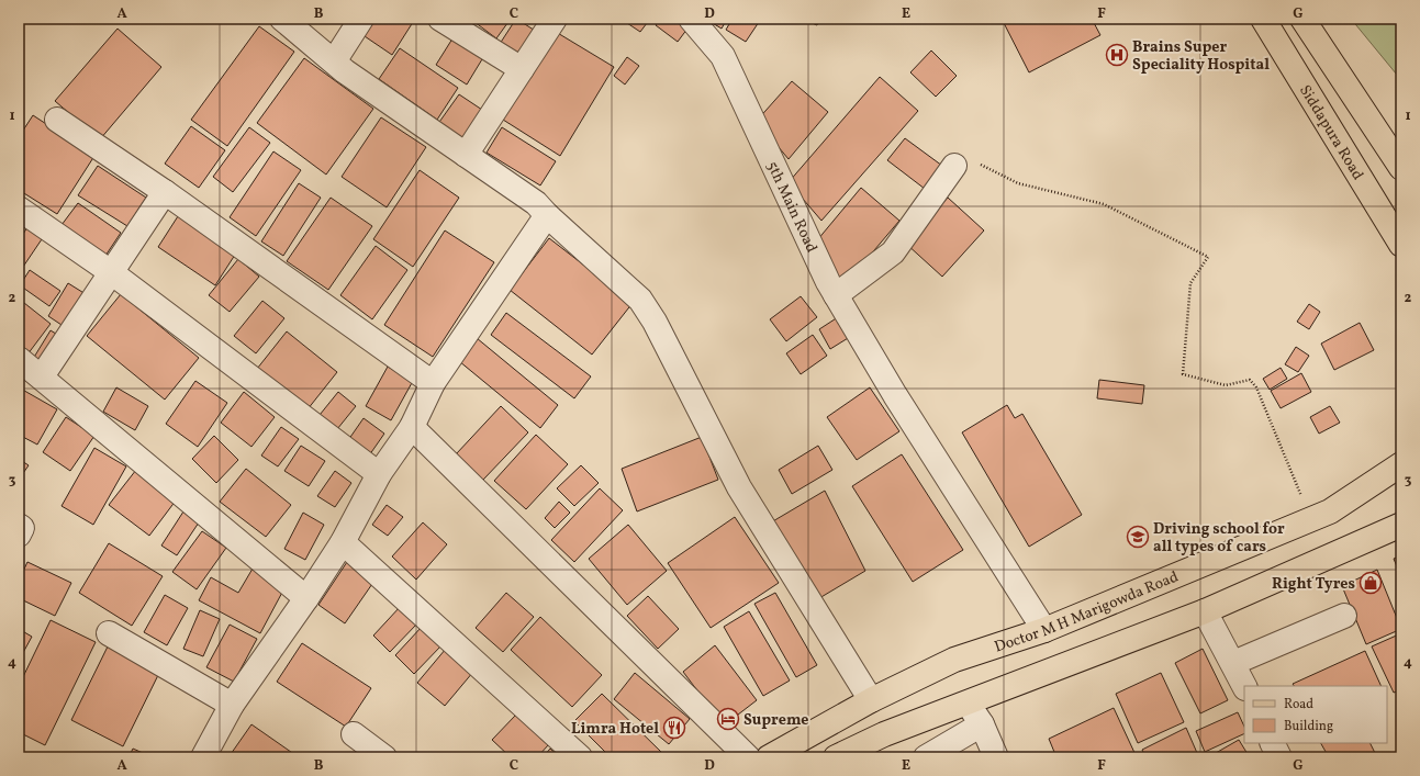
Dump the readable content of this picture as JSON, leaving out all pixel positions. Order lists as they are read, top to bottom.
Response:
{
  "streets": {
    "main road": ["Siddapura Road", "Doctor M H Marigowda Road"],
    "street": ["5th Main Road"]
  },
  "crossings": [
    ["5th Main Road", "Doctor M H Marigowda Road"]
  ],
  "places": {
    "hospital": ["Brains Super Speciality Hospital"],
    "school or university": ["Driving school for all types of cars"],
    "shop": ["Right Tyres"],
    "hotel": ["Supreme"],
    "restaurant": ["Limra Hotel"]
  },
  "legend": ["Road", "Building"],
  "grid": {
    "columns": [
      "A",
      "B",
      "C",
      "D",
      "E",
      "F",
      "G"
    ],
    "rows": [
      "1",
      "2",
      "3",
      "4"
    ]
  }
}
